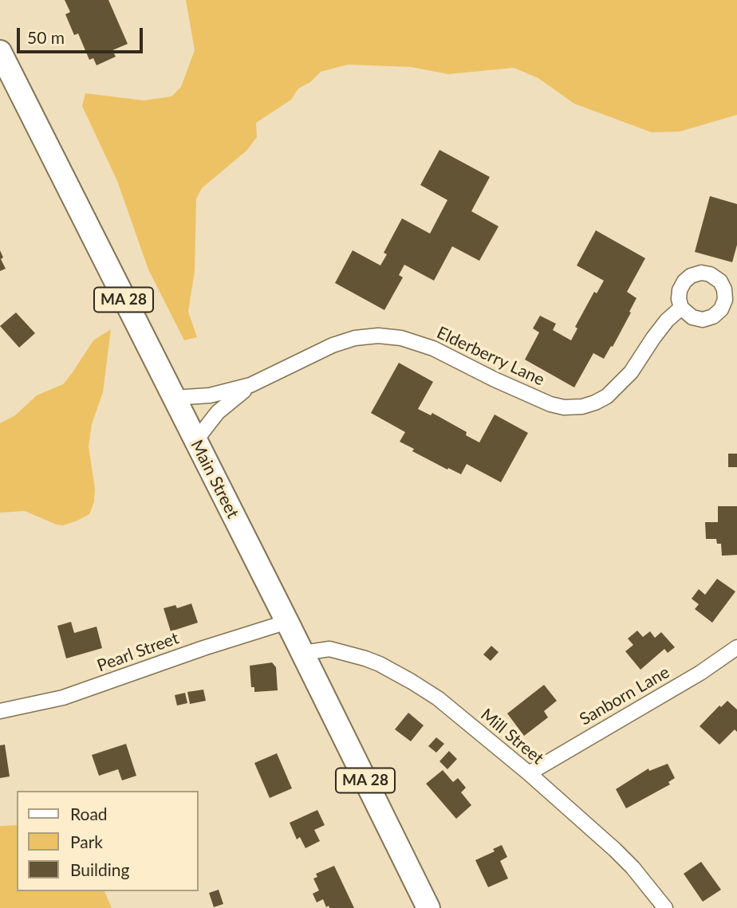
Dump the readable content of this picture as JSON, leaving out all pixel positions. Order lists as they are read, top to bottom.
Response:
{
  "streets": {
    "main road": ["MA 28", "Main Street"],
    "street": [
      "Elderberry Lane",
      "Pearl Street",
      "Sanborn Lane",
      "Mill Street"
    ]
  },
  "crossings": [
    ["Elderberry Lane", "Main Street"],
    ["Main Street", "Pearl Street"],
    ["Main Street", "Mill Street"],
    ["Sanborn Lane", "Mill Street"]
  ],
  "legend": ["Road", "Park", "Building"],
  "scale_bar": "50 m"
}
